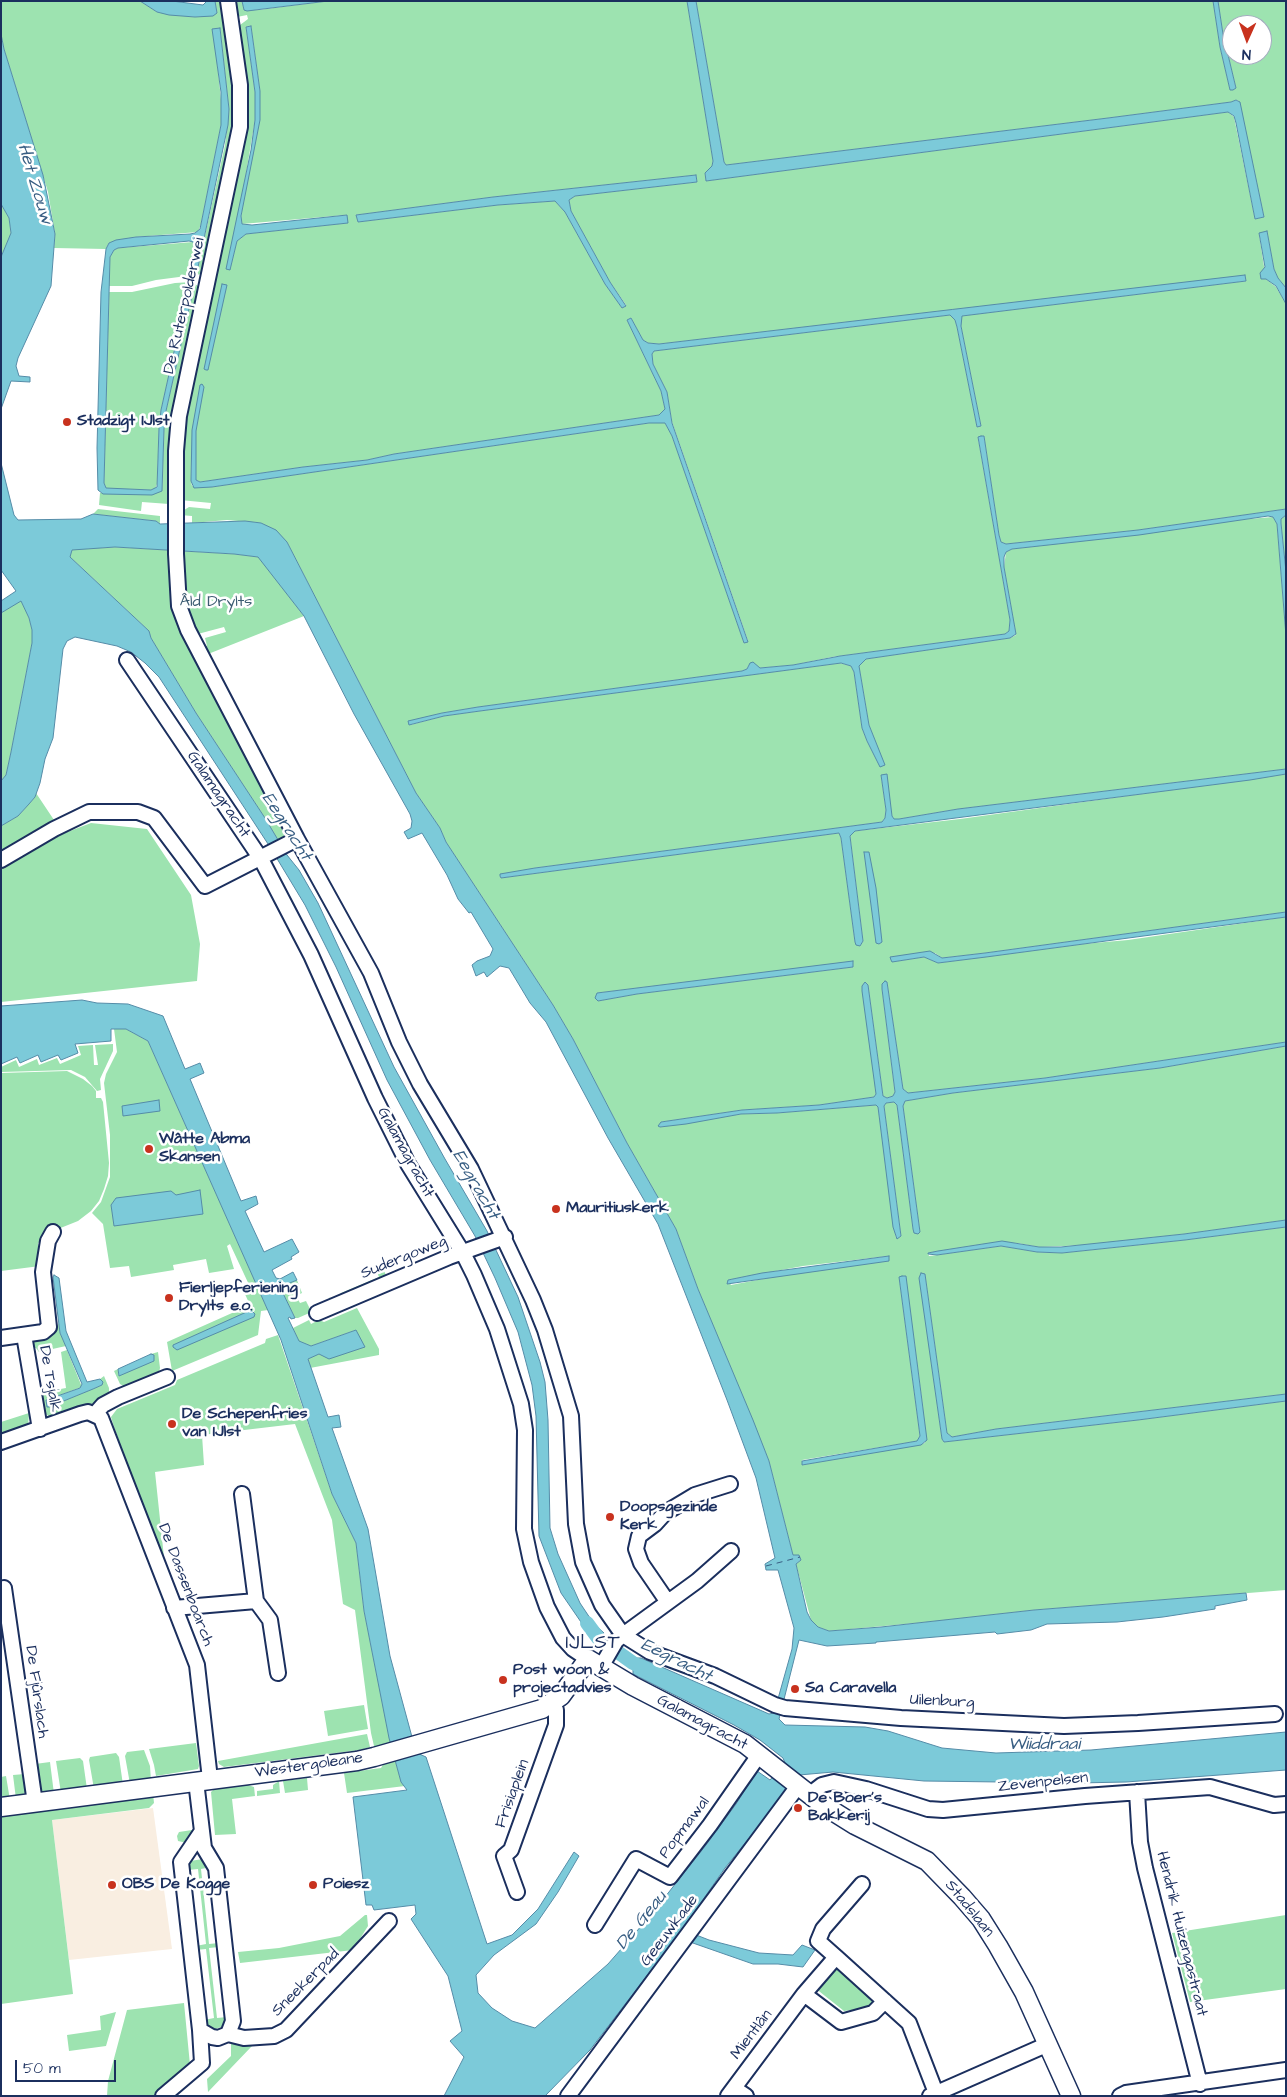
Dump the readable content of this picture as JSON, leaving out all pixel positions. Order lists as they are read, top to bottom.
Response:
{
  "streets": {
    "street": [
      "De Ruterpolderwei",
      "Galamagracht",
      "Sudergoweg",
      "De Tsjalk",
      "De Dassenboarch",
      "De Fjûrslach",
      "Uilenburg",
      "Westergoleane",
      "Zevenpelsen",
      "Frisiaplein",
      "Popmawal",
      "Stadslaan",
      "Geeuwkade",
      "Hendrik Huizengastraat",
      "Sneekerpad",
      "Mientlân"
    ]
  },
  "crossings": [
    ["Galamagracht", "Sudergoweg"],
    ["Galamagracht", "Westergoleane"],
    ["Galamagracht", "Zevenpelsen"],
    ["Galamagracht", "Popmawal"],
    ["Galamagracht", "Stadslaan"],
    ["Galamagracht", "Geeuwkade"],
    ["De Dassenboarch", "Westergoleane"],
    ["De Dassenboarch", "Sneekerpad"],
    ["De Fjûrslach", "Westergoleane"],
    ["Westergoleane", "Frisiaplein"],
    ["Zevenpelsen", "Stadslaan"],
    ["Zevenpelsen", "Geeuwkade"],
    ["Zevenpelsen", "Hendrik Huizengastraat"],
    ["Stadslaan", "Geeuwkade"]
  ],
  "districts": ["IJLST"],
  "water": [
    "Het Zouw",
    "Eegracht",
    "Wiiddraai",
    "De Geau"
  ],
  "parks": ["Âld Drylts"],
  "places": [
    "Stadzigt IJlst",
    "Wâtte Abma Skansen",
    "Mauritiuskerk",
    "Fierljepferiening Drylts e.o.",
    "De Schepenfries van IJlst",
    "Doopsgezinde Kerk",
    "Post woon & projectadvies",
    "Sa Caravella",
    "De Boer's Bakkerij",
    "OBS De Kogge",
    "Poiesz"
  ],
  "scale_bar": "50 m",
  "north": "bottom"
}
